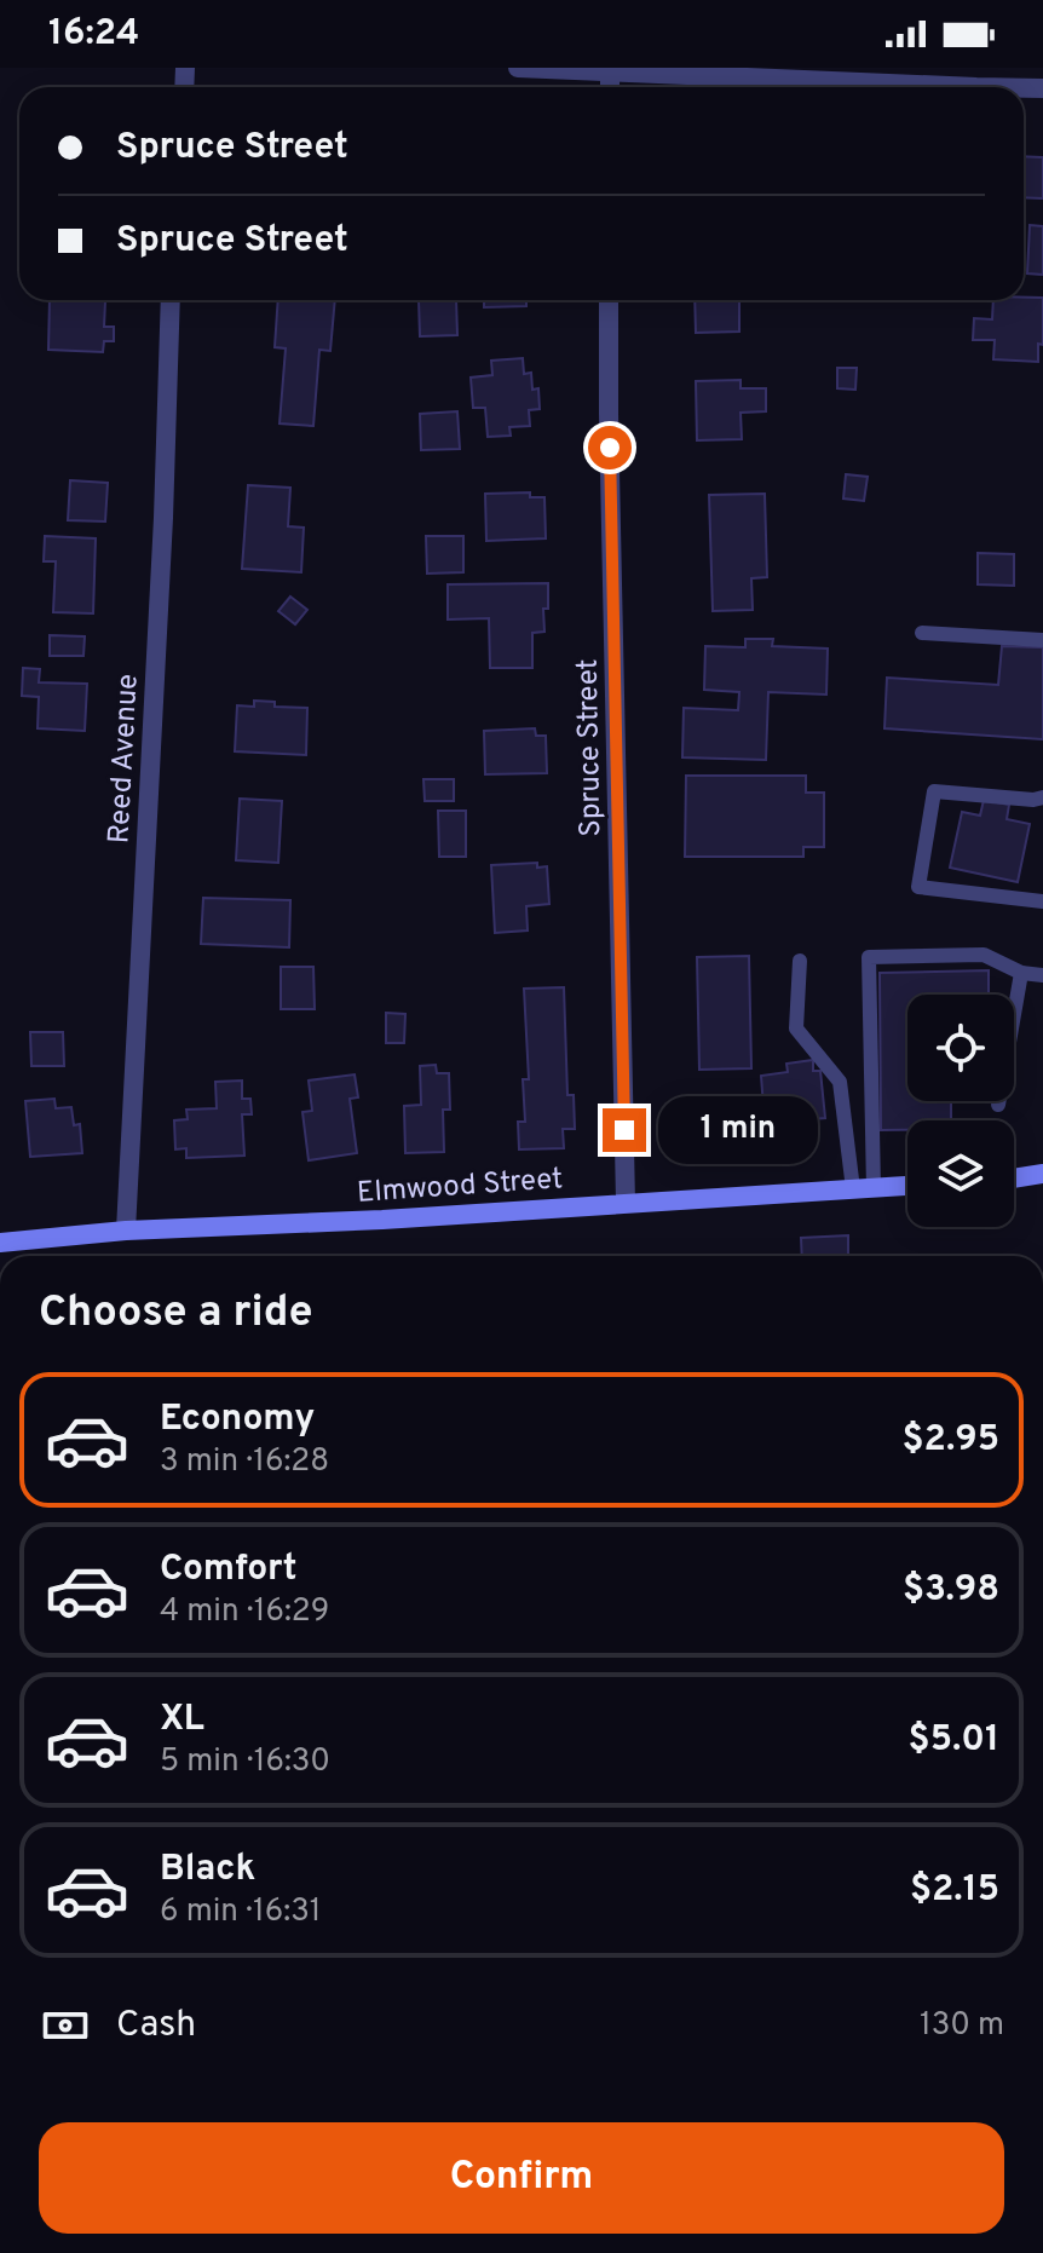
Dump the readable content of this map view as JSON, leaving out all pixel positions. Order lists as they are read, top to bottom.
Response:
{
  "streets": {
    "main road": ["Elmwood Street"],
    "street": ["Spruce Street", "Reed Avenue"]
  },
  "crossings": [
    ["Spruce Street", "Elmwood Street"],
    ["Reed Avenue", "Elmwood Street"]
  ],
  "page": {
    "status": "16:24",
    "banner": ["Spruce Street", "Spruce Street"],
    "bubble": "1 min",
    "heading": "Choose a ride",
    "list": [
      {
        "name": "Economy",
        "note": "3 min · 16:28",
        "value": "$2.95"
      },
      {
        "name": "Comfort",
        "note": "4 min · 16:29",
        "value": "$3.98"
      },
      {
        "name": "XL",
        "note": "5 min · 16:30",
        "value": "$5.01"
      },
      {
        "name": "Black",
        "note": "6 min · 16:31",
        "value": "$2.15"
      }
    ],
    "pay": ["Cash", "130 m"],
    "buttons": "Confirm"
  }
}
